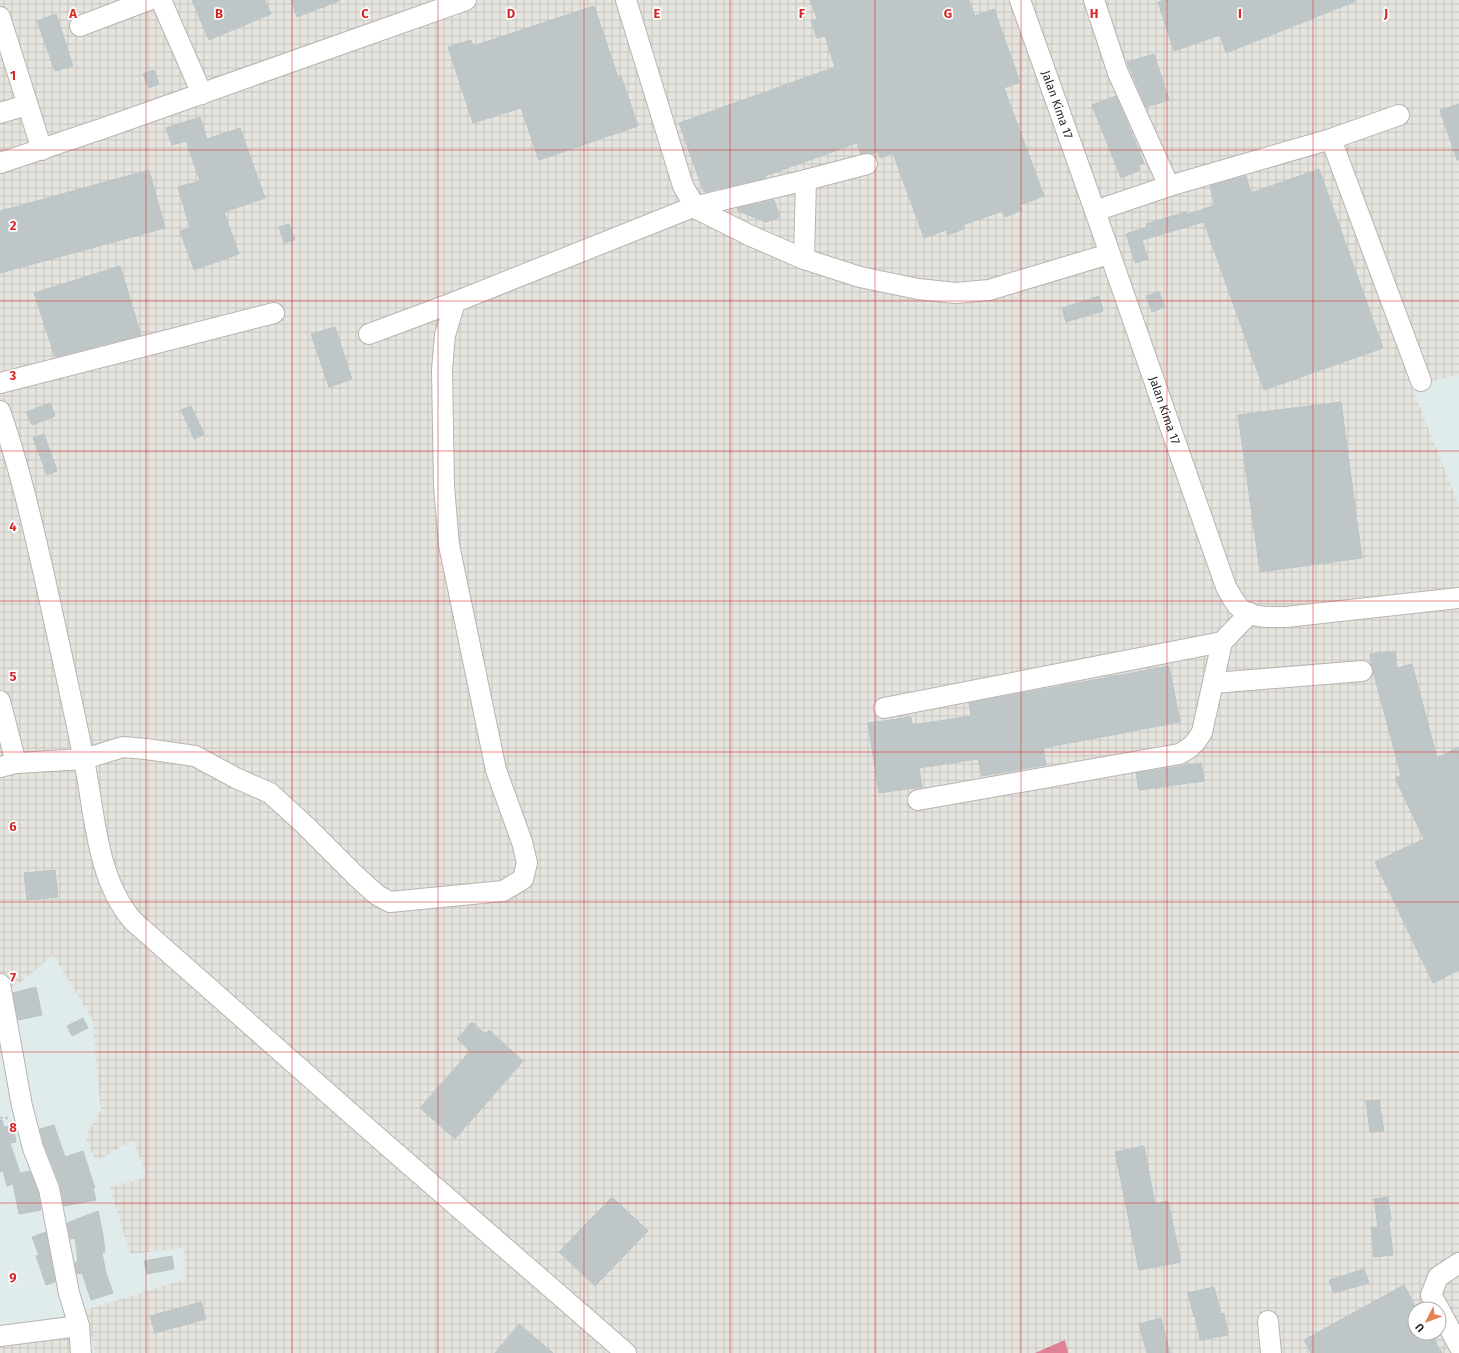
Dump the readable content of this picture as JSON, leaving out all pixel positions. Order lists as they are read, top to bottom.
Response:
{
  "streets": {
    "street": ["Jalan Kima 17"]
  },
  "north": "bottom left",
  "grid": {
    "columns": [
      "A",
      "B",
      "C",
      "D",
      "E",
      "F",
      "G",
      "H",
      "I",
      "J"
    ],
    "rows": [
      "1",
      "2",
      "3",
      "4",
      "5",
      "6",
      "7",
      "8",
      "9"
    ]
  }
}
